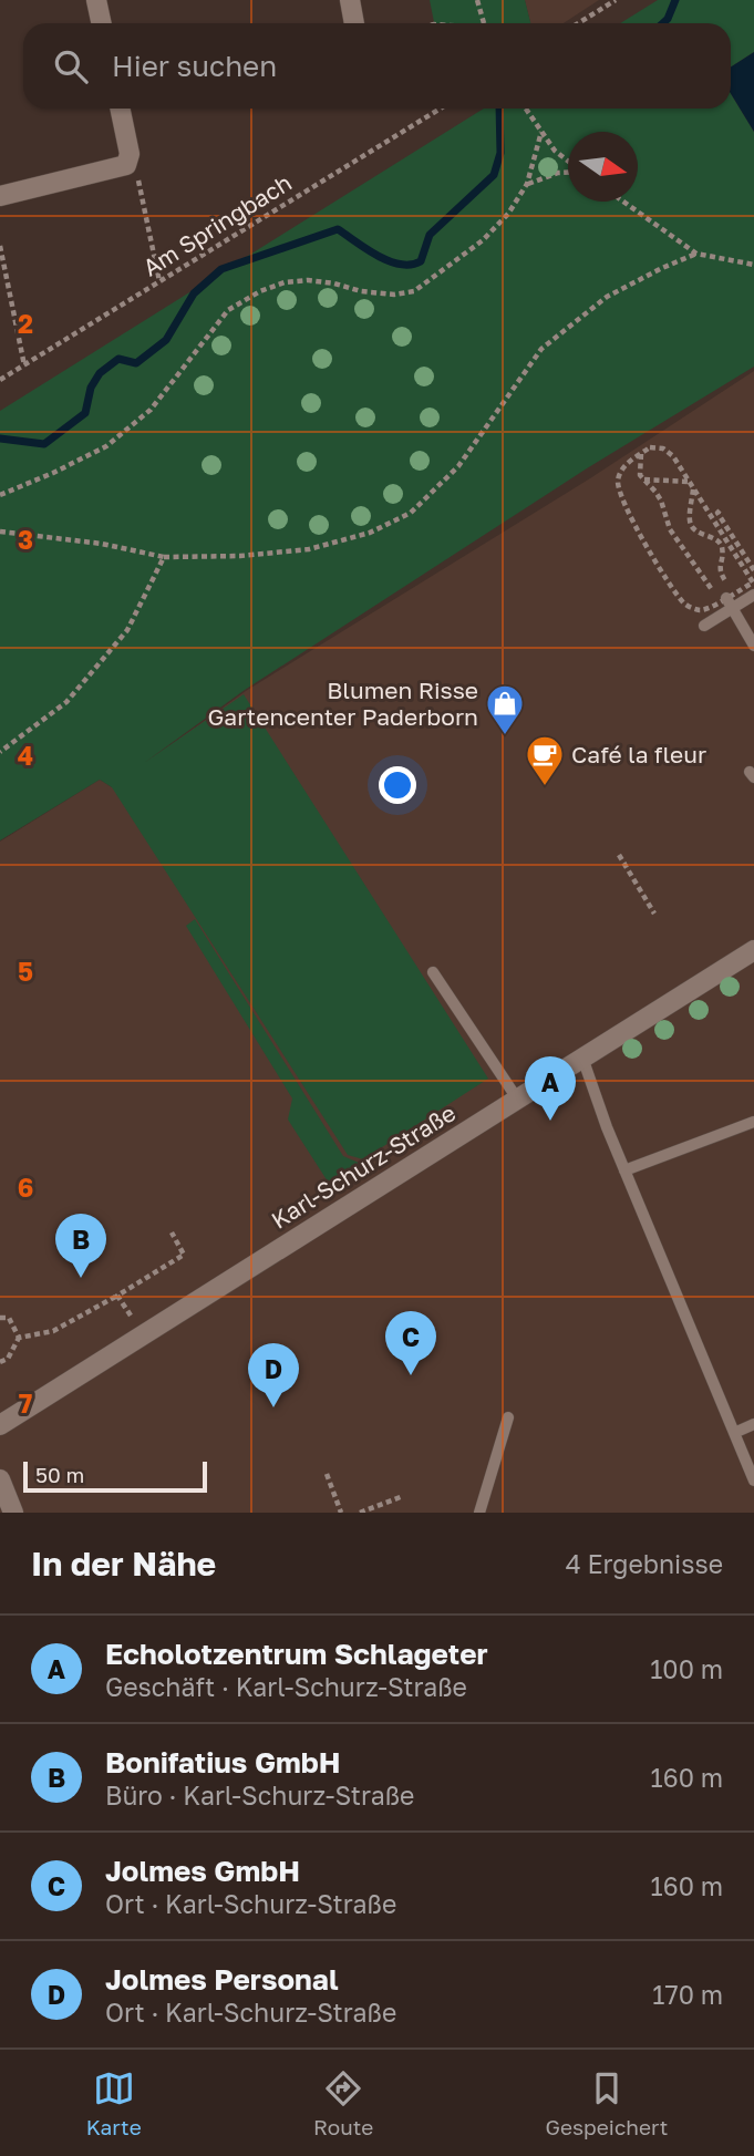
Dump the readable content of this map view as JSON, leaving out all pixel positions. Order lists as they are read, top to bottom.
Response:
{
  "streets": {
    "street": ["Karl-Schurz-Straße"],
    "path": ["Am Springbach"]
  },
  "places": {
    "shop": ["Blumen Risse Gartencenter Paderborn"],
    "cafe": ["Café la fleur"]
  },
  "scale_bar": "50 m",
  "north": "right",
  "page": {
    "search": "Hier suchen",
    "pins": [
      "A",
      "B",
      "C",
      "D"
    ],
    "scale": "50 m",
    "heading": ["In der Nähe", "4 Ergebnisse"],
    "list": [
      {
        "mark": "A",
        "name": "Echolotzentrum Schlageter",
        "note": "Geschäft · Karl-Schurz-Straße",
        "value": "100 m"
      },
      {
        "mark": "B",
        "name": "Bonifatius GmbH",
        "note": "Büro · Karl-Schurz-Straße",
        "value": "160 m"
      },
      {
        "mark": "C",
        "name": "Jolmes GmbH",
        "note": "Ort · Karl-Schurz-Straße",
        "value": "160 m"
      },
      {
        "mark": "D",
        "name": "Jolmes Personal",
        "note": "Ort · Karl-Schurz-Straße",
        "value": "170 m"
      }
    ],
    "nav": ["Karte", "Route", "Gespeichert"]
  },
  "grid": {
    "rows": [
      "2",
      "3",
      "4",
      "5",
      "6",
      "7"
    ]
  }
}
